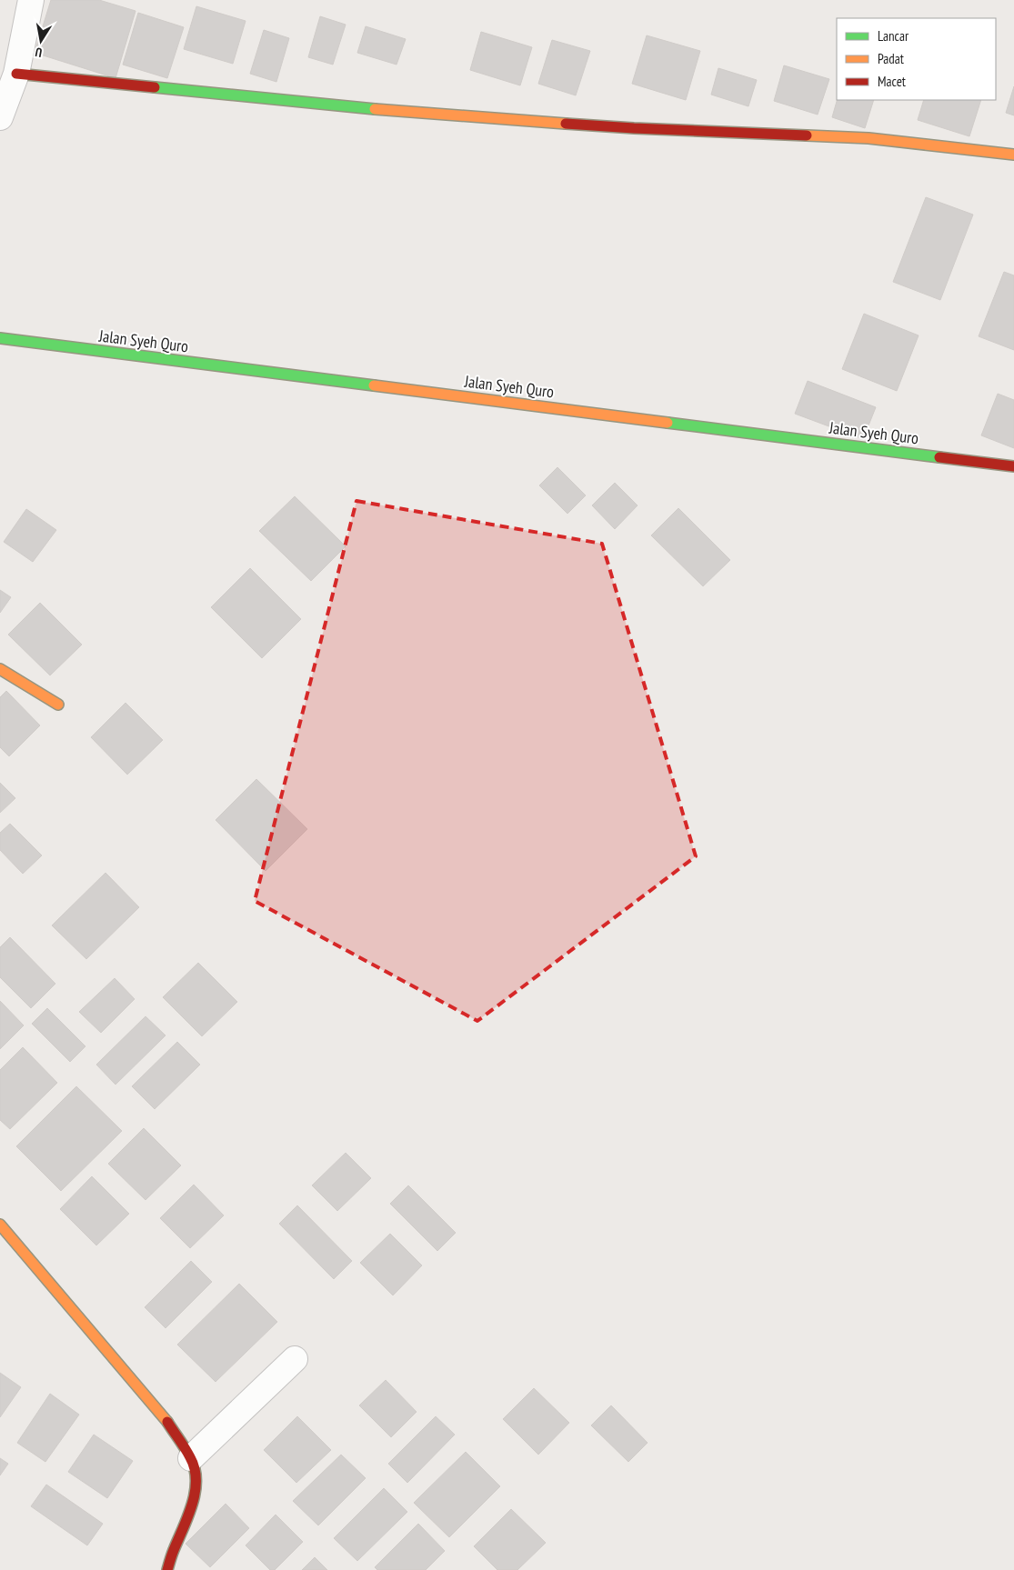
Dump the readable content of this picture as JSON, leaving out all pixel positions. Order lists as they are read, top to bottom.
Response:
{
  "streets": {
    "street": ["Jalan Syeh Quro"]
  },
  "legend": ["Lancar", "Padat", "Macet"],
  "north": "bottom"
}
